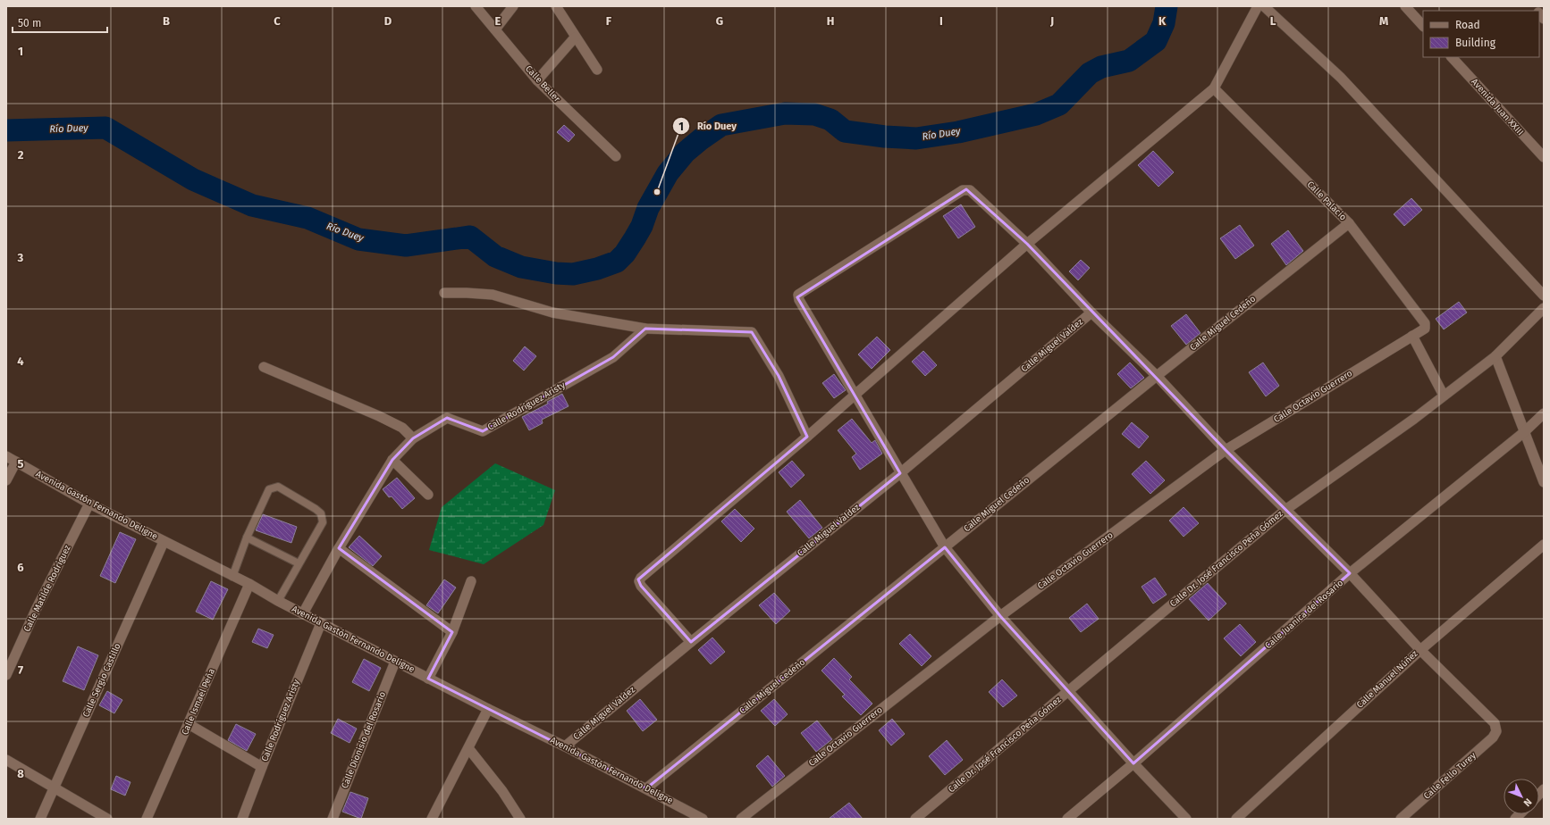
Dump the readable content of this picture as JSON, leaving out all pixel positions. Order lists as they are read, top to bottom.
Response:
{
  "streets": {
    "street": [
      "Calle Beller",
      "Avenida Juan XXIII",
      "Calle Palacio",
      "Calle Miguel Cedeño",
      "Calle Miguel Valdez",
      "Calle Octavio Guerrero",
      "Calle Rodríguez Aristy",
      "Avenida Gastón Fernando Deligne",
      "Calle Dr. José Francisco Peña Gómez",
      "Calle Matilde Rodríguez",
      "Calle Juanica del Rosario",
      "Calle Manuel Núñez",
      "Calle Sergio Castillo",
      "Calle Ismael Peña",
      "Calle Dionisio del Rosario",
      "Calle Fello Turey"
    ]
  },
  "crossings": [
    ["Calle Palacio", "Calle Miguel Cedeño"],
    ["Calle Palacio", "Calle Octavio Guerrero"],
    ["Calle Miguel Cedeño", "Avenida Gastón Fernando Deligne"],
    ["Calle Miguel Valdez", "Avenida Gastón Fernando Deligne"],
    ["Calle Rodríguez Aristy", "Avenida Gastón Fernando Deligne"],
    ["Avenida Gastón Fernando Deligne", "Calle Matilde Rodríguez"],
    ["Avenida Gastón Fernando Deligne", "Calle Sergio Castillo"],
    ["Avenida Gastón Fernando Deligne", "Calle Ismael Peña"],
    ["Avenida Gastón Fernando Deligne", "Calle Dionisio del Rosario"],
    ["Calle Manuel Núñez", "Calle Fello Turey"]
  ],
  "water": ["Río Duey"],
  "places": ["Río Duey"],
  "legend": ["Road", "Building"],
  "scale_bar": "50 m",
  "north": "bottom right",
  "grid": {
    "columns": [
      "B",
      "C",
      "D",
      "E",
      "F",
      "G",
      "H",
      "I",
      "J",
      "K",
      "L",
      "M"
    ],
    "rows": [
      "1",
      "2",
      "3",
      "4",
      "5",
      "6",
      "7",
      "8"
    ]
  }
}
